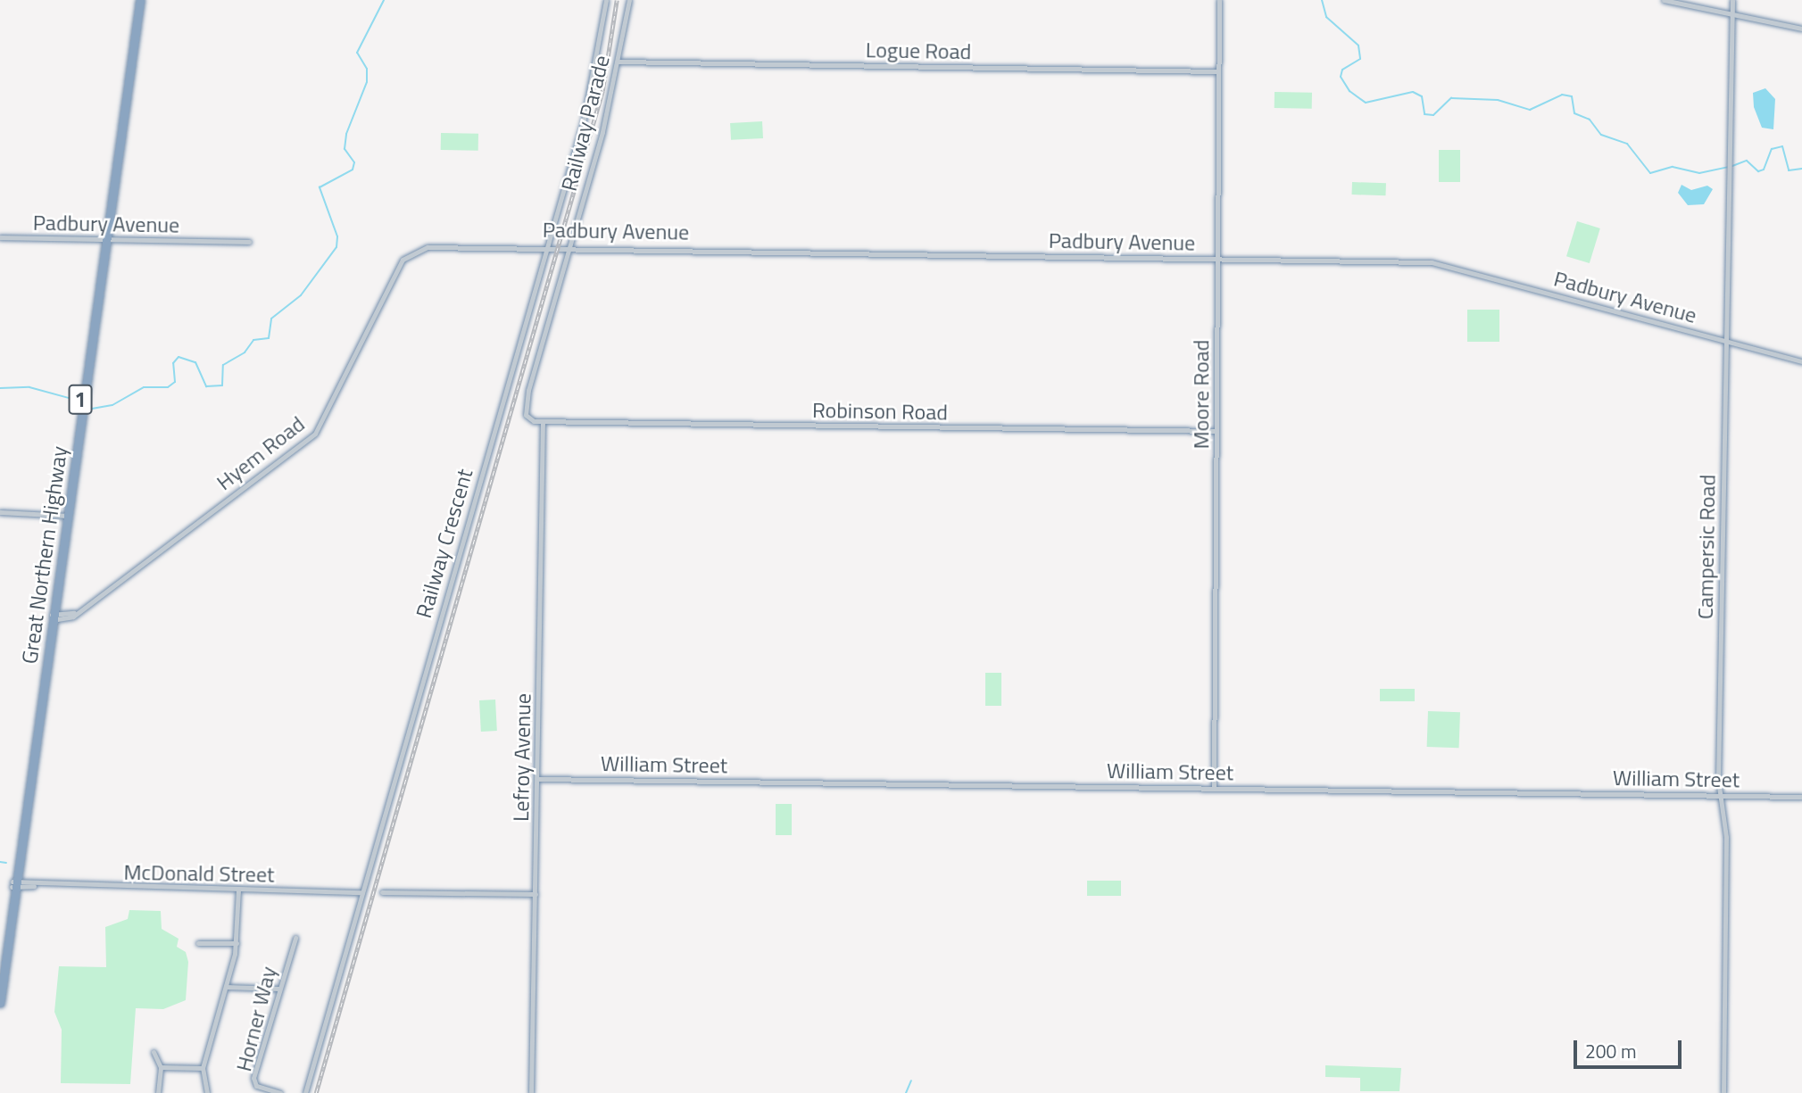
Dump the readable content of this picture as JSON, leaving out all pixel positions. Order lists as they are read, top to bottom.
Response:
{
  "streets": {
    "highway": ["1", "Great Northern Highway"],
    "street": [
      "Logue Road",
      "Railway Parade",
      "Padbury Avenue",
      "Moore Road",
      "Robinson Road",
      "Hyem Road",
      "Railway Crescent",
      "Campersic Road",
      "Lefroy Avenue",
      "William Street",
      "McDonald Street",
      "Horner Way"
    ]
  },
  "crossings": [
    ["Logue Road", "Railway Parade"],
    ["Logue Road", "Moore Road"],
    ["Railway Parade", "Padbury Avenue"],
    ["Railway Parade", "Robinson Road"],
    ["Railway Parade", "Lefroy Avenue"],
    ["Padbury Avenue", "Moore Road"],
    ["Padbury Avenue", "Hyem Road"],
    ["Padbury Avenue", "Railway Crescent"],
    ["Padbury Avenue", "Campersic Road"],
    ["Padbury Avenue", "Great Northern Highway"],
    ["Moore Road", "Robinson Road"],
    ["Moore Road", "William Street"],
    ["Robinson Road", "Lefroy Avenue"],
    ["Hyem Road", "Great Northern Highway"],
    ["Railway Crescent", "McDonald Street"],
    ["Campersic Road", "William Street"],
    ["Great Northern Highway", "McDonald Street"],
    ["Lefroy Avenue", "William Street"]
  ],
  "scale_bar": "200 m"
}
